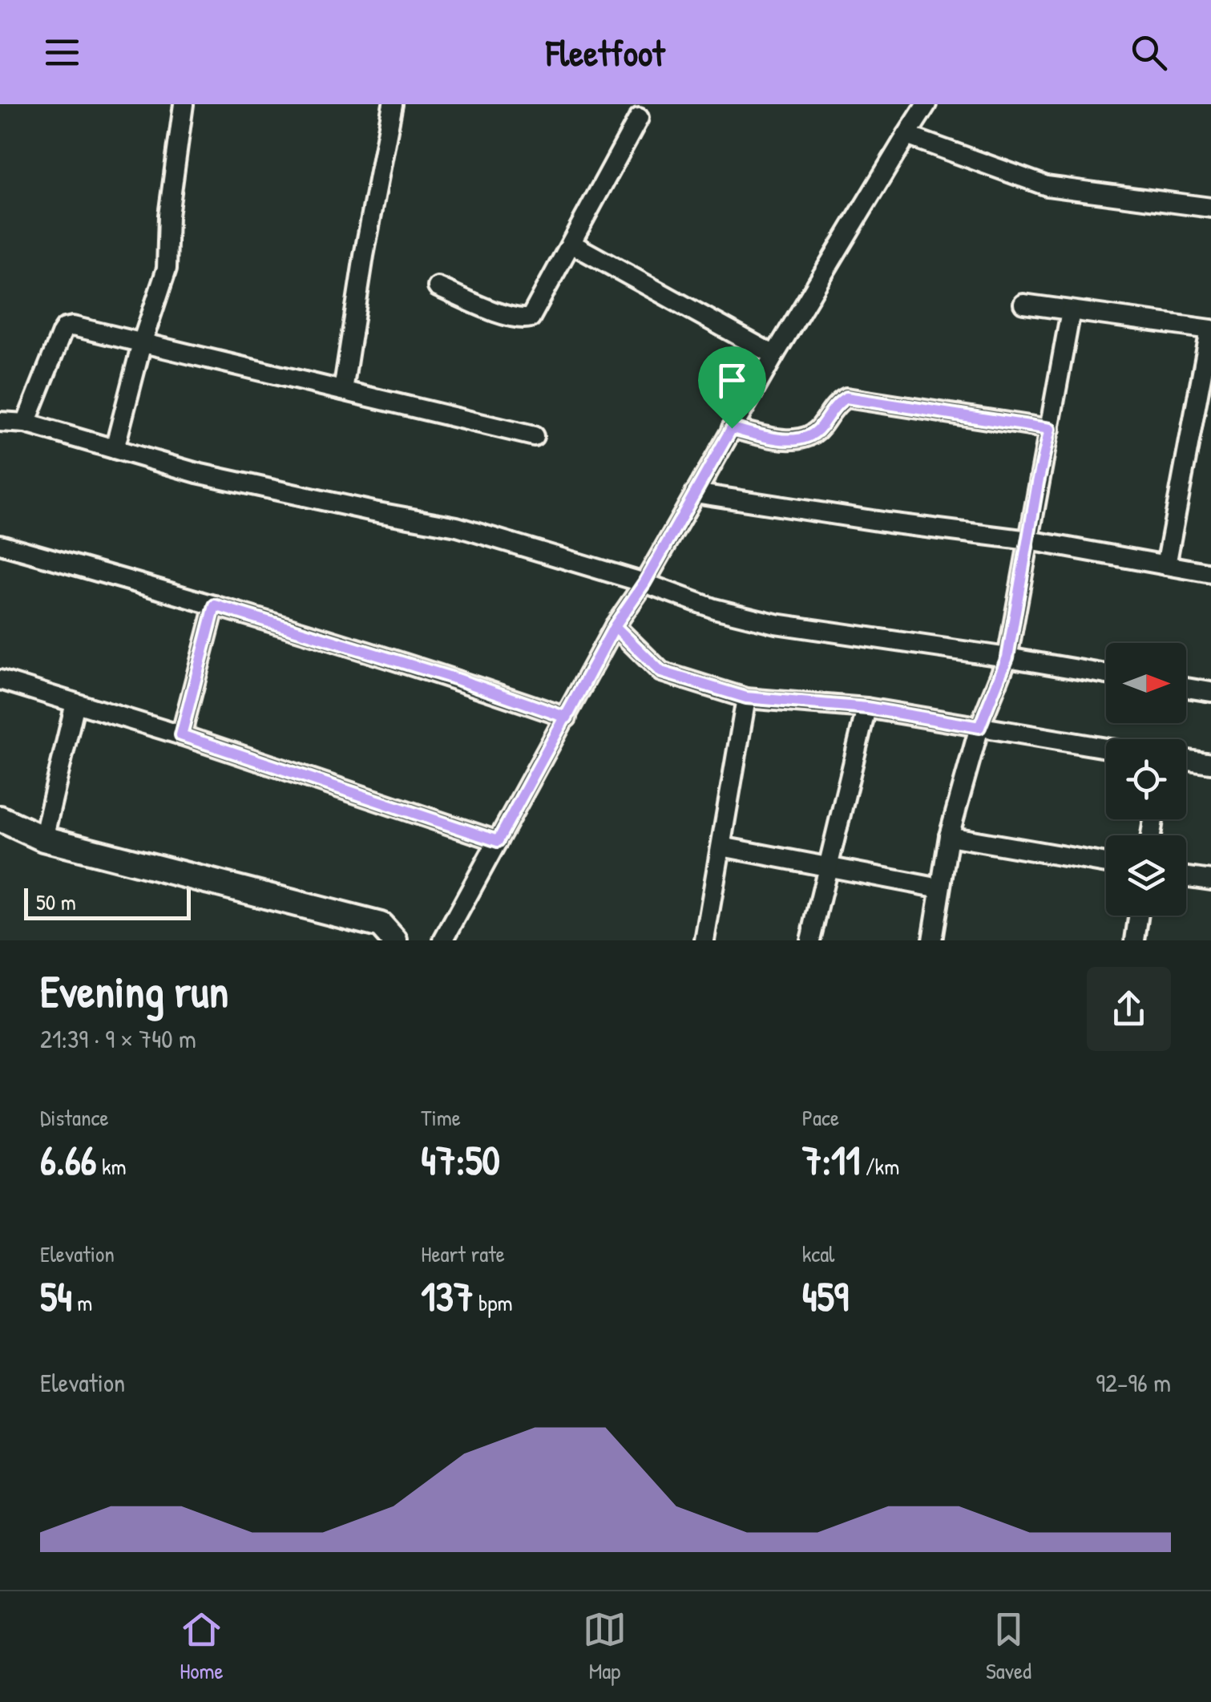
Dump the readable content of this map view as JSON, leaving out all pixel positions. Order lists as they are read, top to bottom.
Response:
{
  "scale_bar": "50 m",
  "north": "right",
  "page": {
    "header": "Fleetfoot",
    "scale": "50 m",
    "heading": ["Evening run", "21:39 · 9 × 740 m"],
    "stats": [
      ["Distance", "6.66 km"],
      ["Time", "47:50"],
      ["Pace", "7:11 /km"],
      ["Elevation", "54 m"],
      ["Heart rate", "137 bpm"],
      ["kcal", "459"]
    ],
    "chart": ["Elevation", "92–96 m"],
    "tabs": ["Home", "Map", "Saved"]
  }
}
